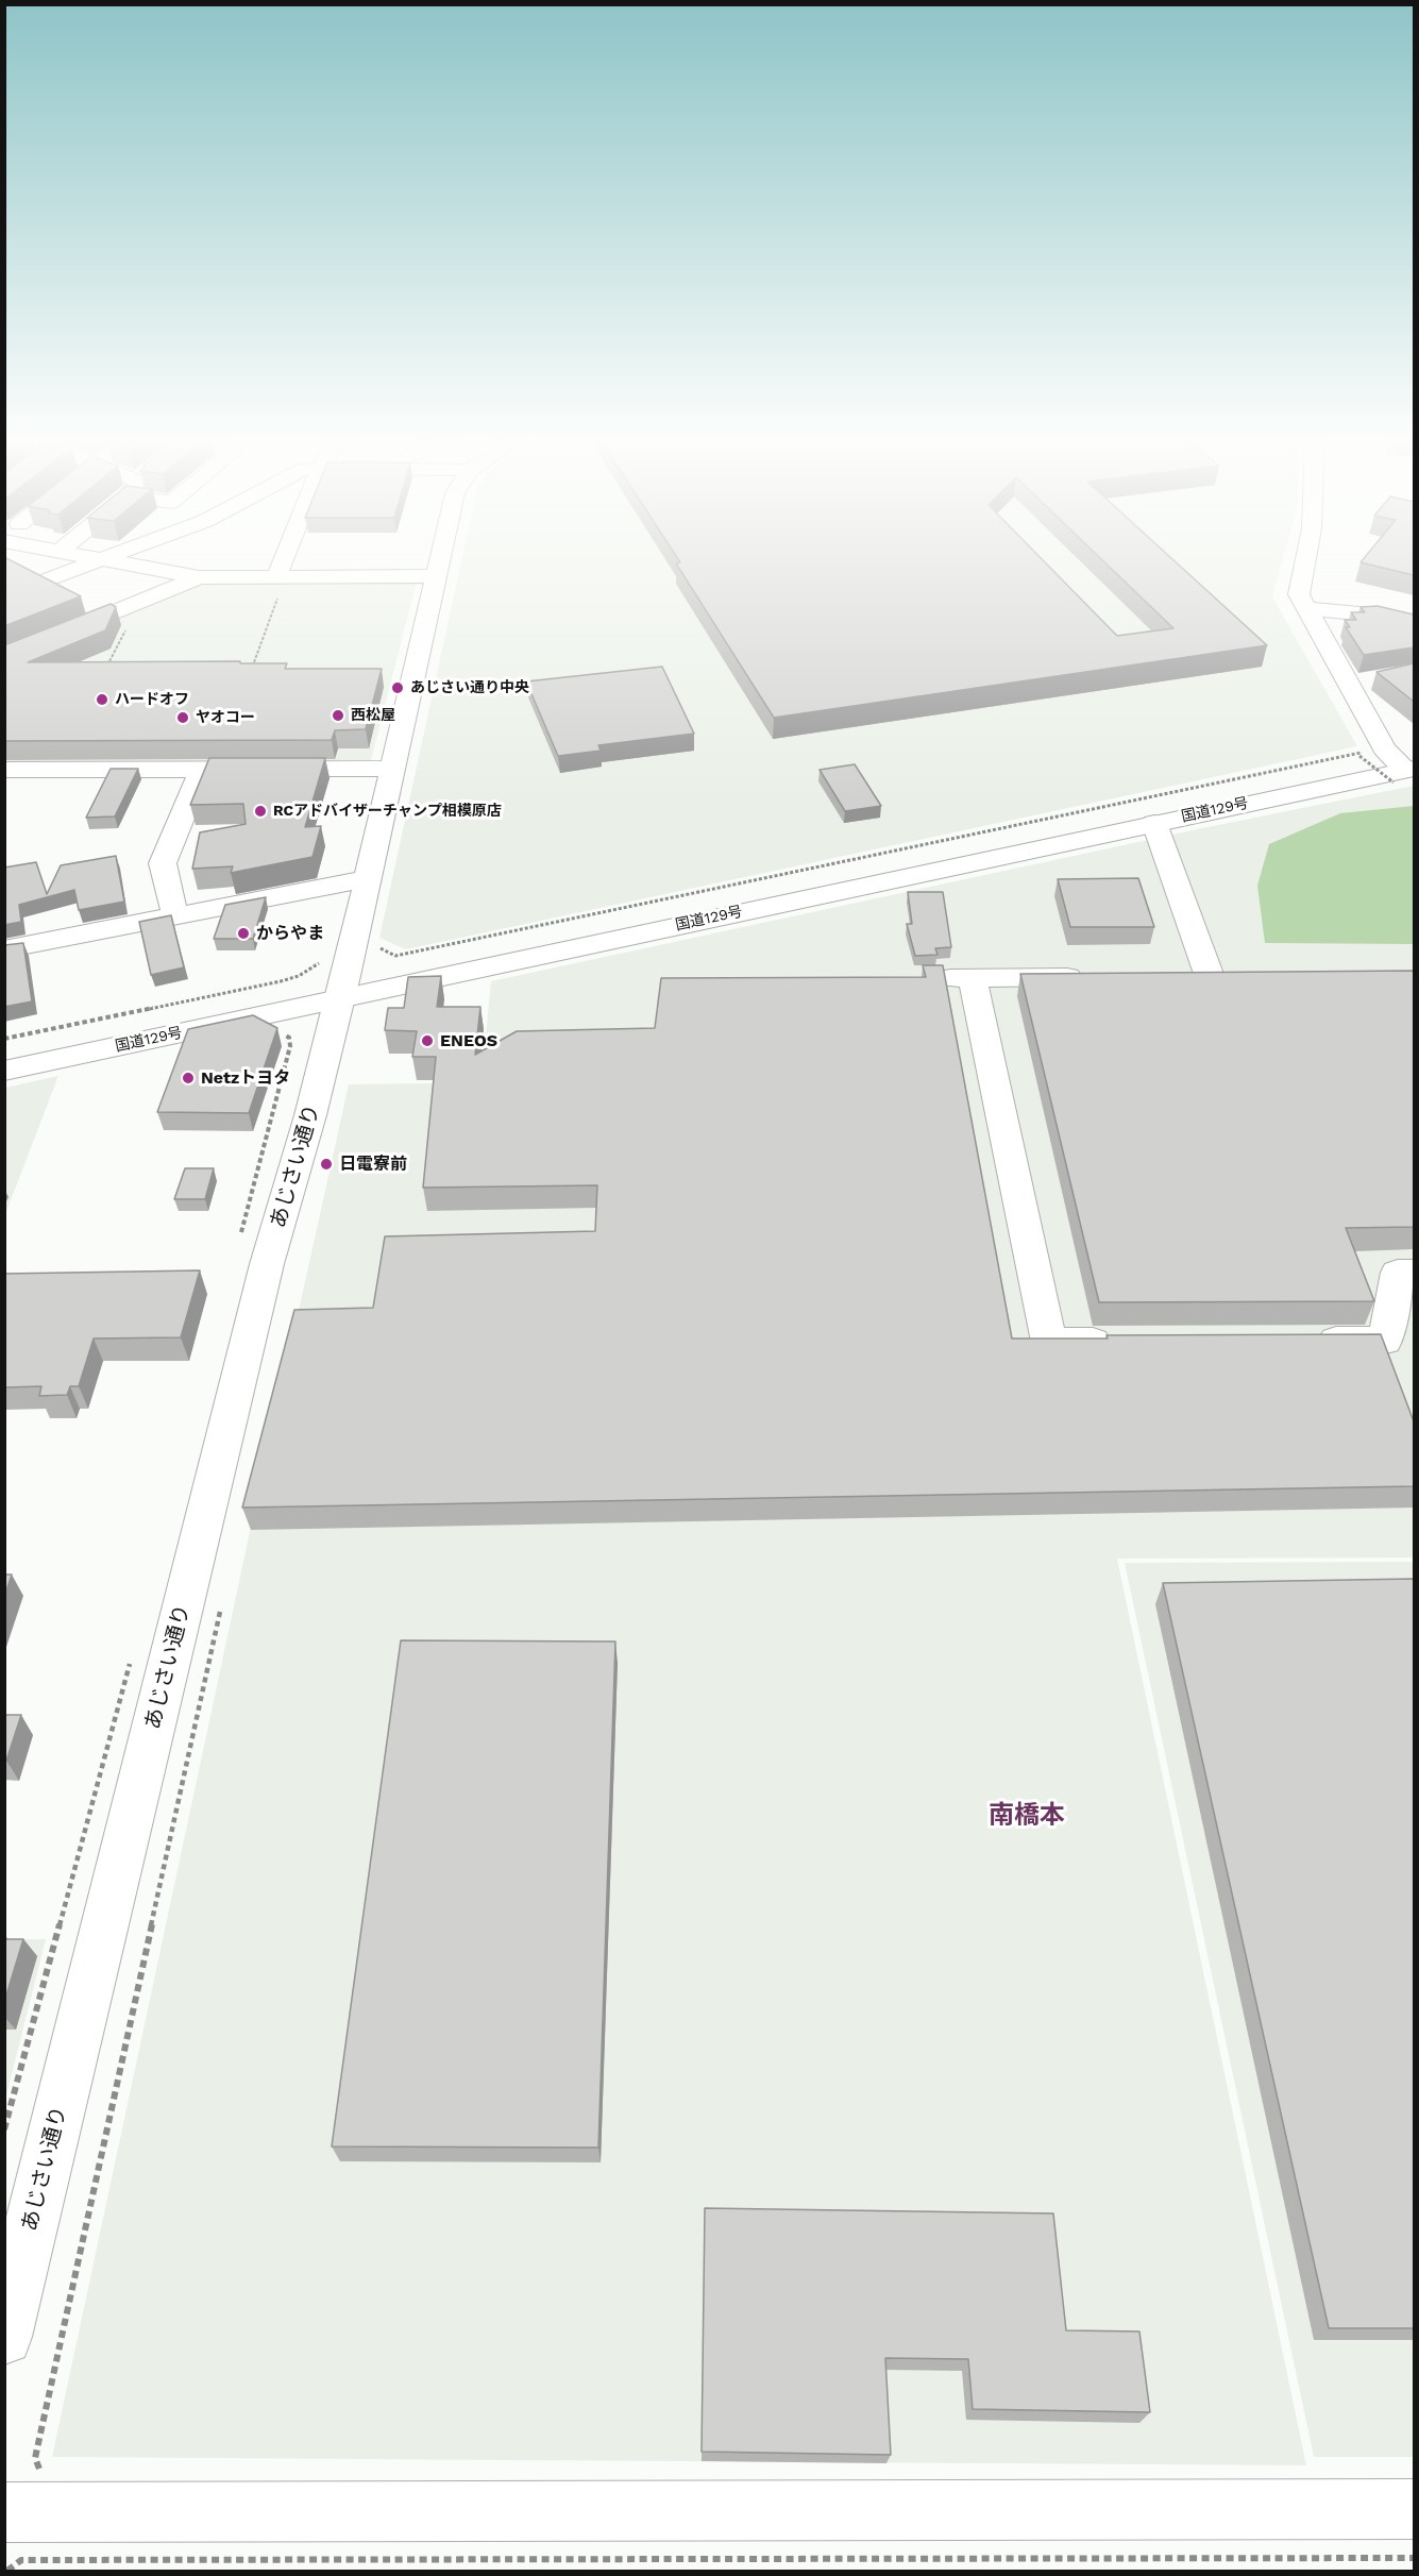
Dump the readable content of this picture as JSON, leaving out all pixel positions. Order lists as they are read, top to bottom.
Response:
{
  "streets": {
    "main road": ["国道129号", "あじさい通り"]
  },
  "crossings": [
    ["国道129号", "あじさい通り"]
  ],
  "districts": ["南橋本"],
  "places": [
    "あじさい通り中央",
    "ハードオフ",
    "西松屋",
    "ヤオコー",
    "RCアドバイザーチャンプ相模原店",
    "からやま",
    "ENEOS",
    "Netzトヨタ",
    "日電寮前"
  ]
}
